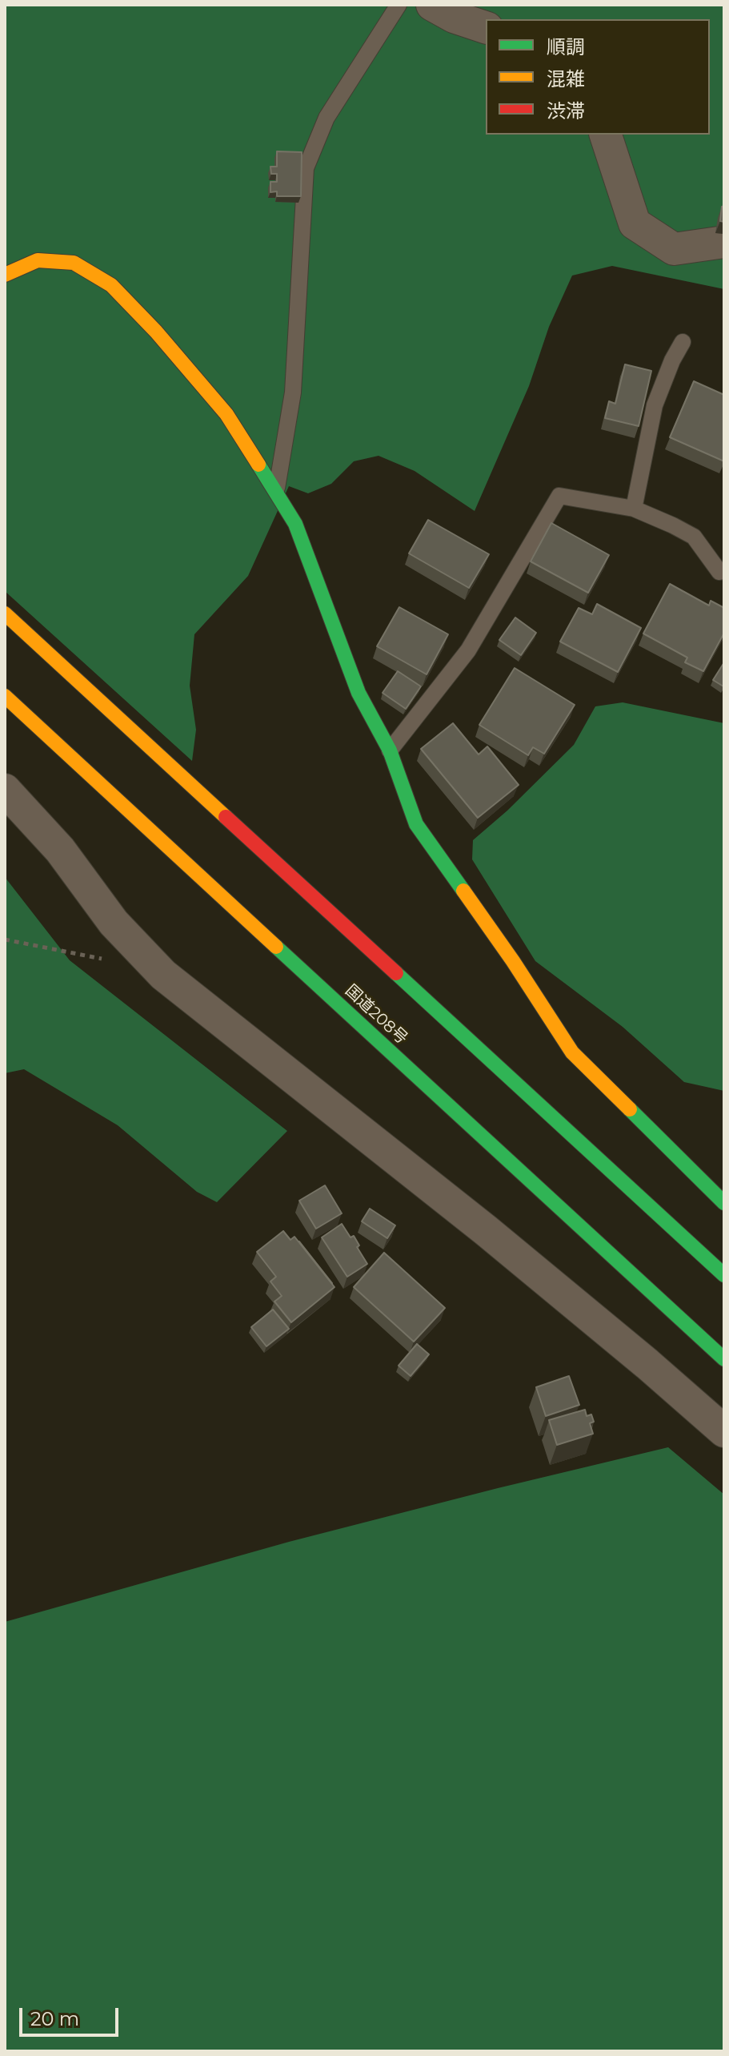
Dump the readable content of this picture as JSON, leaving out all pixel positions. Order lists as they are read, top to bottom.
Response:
{
  "streets": {
    "main road": ["国道208号"]
  },
  "legend": ["順調", "混雑", "渋滞"],
  "scale_bar": "20 m"
}
